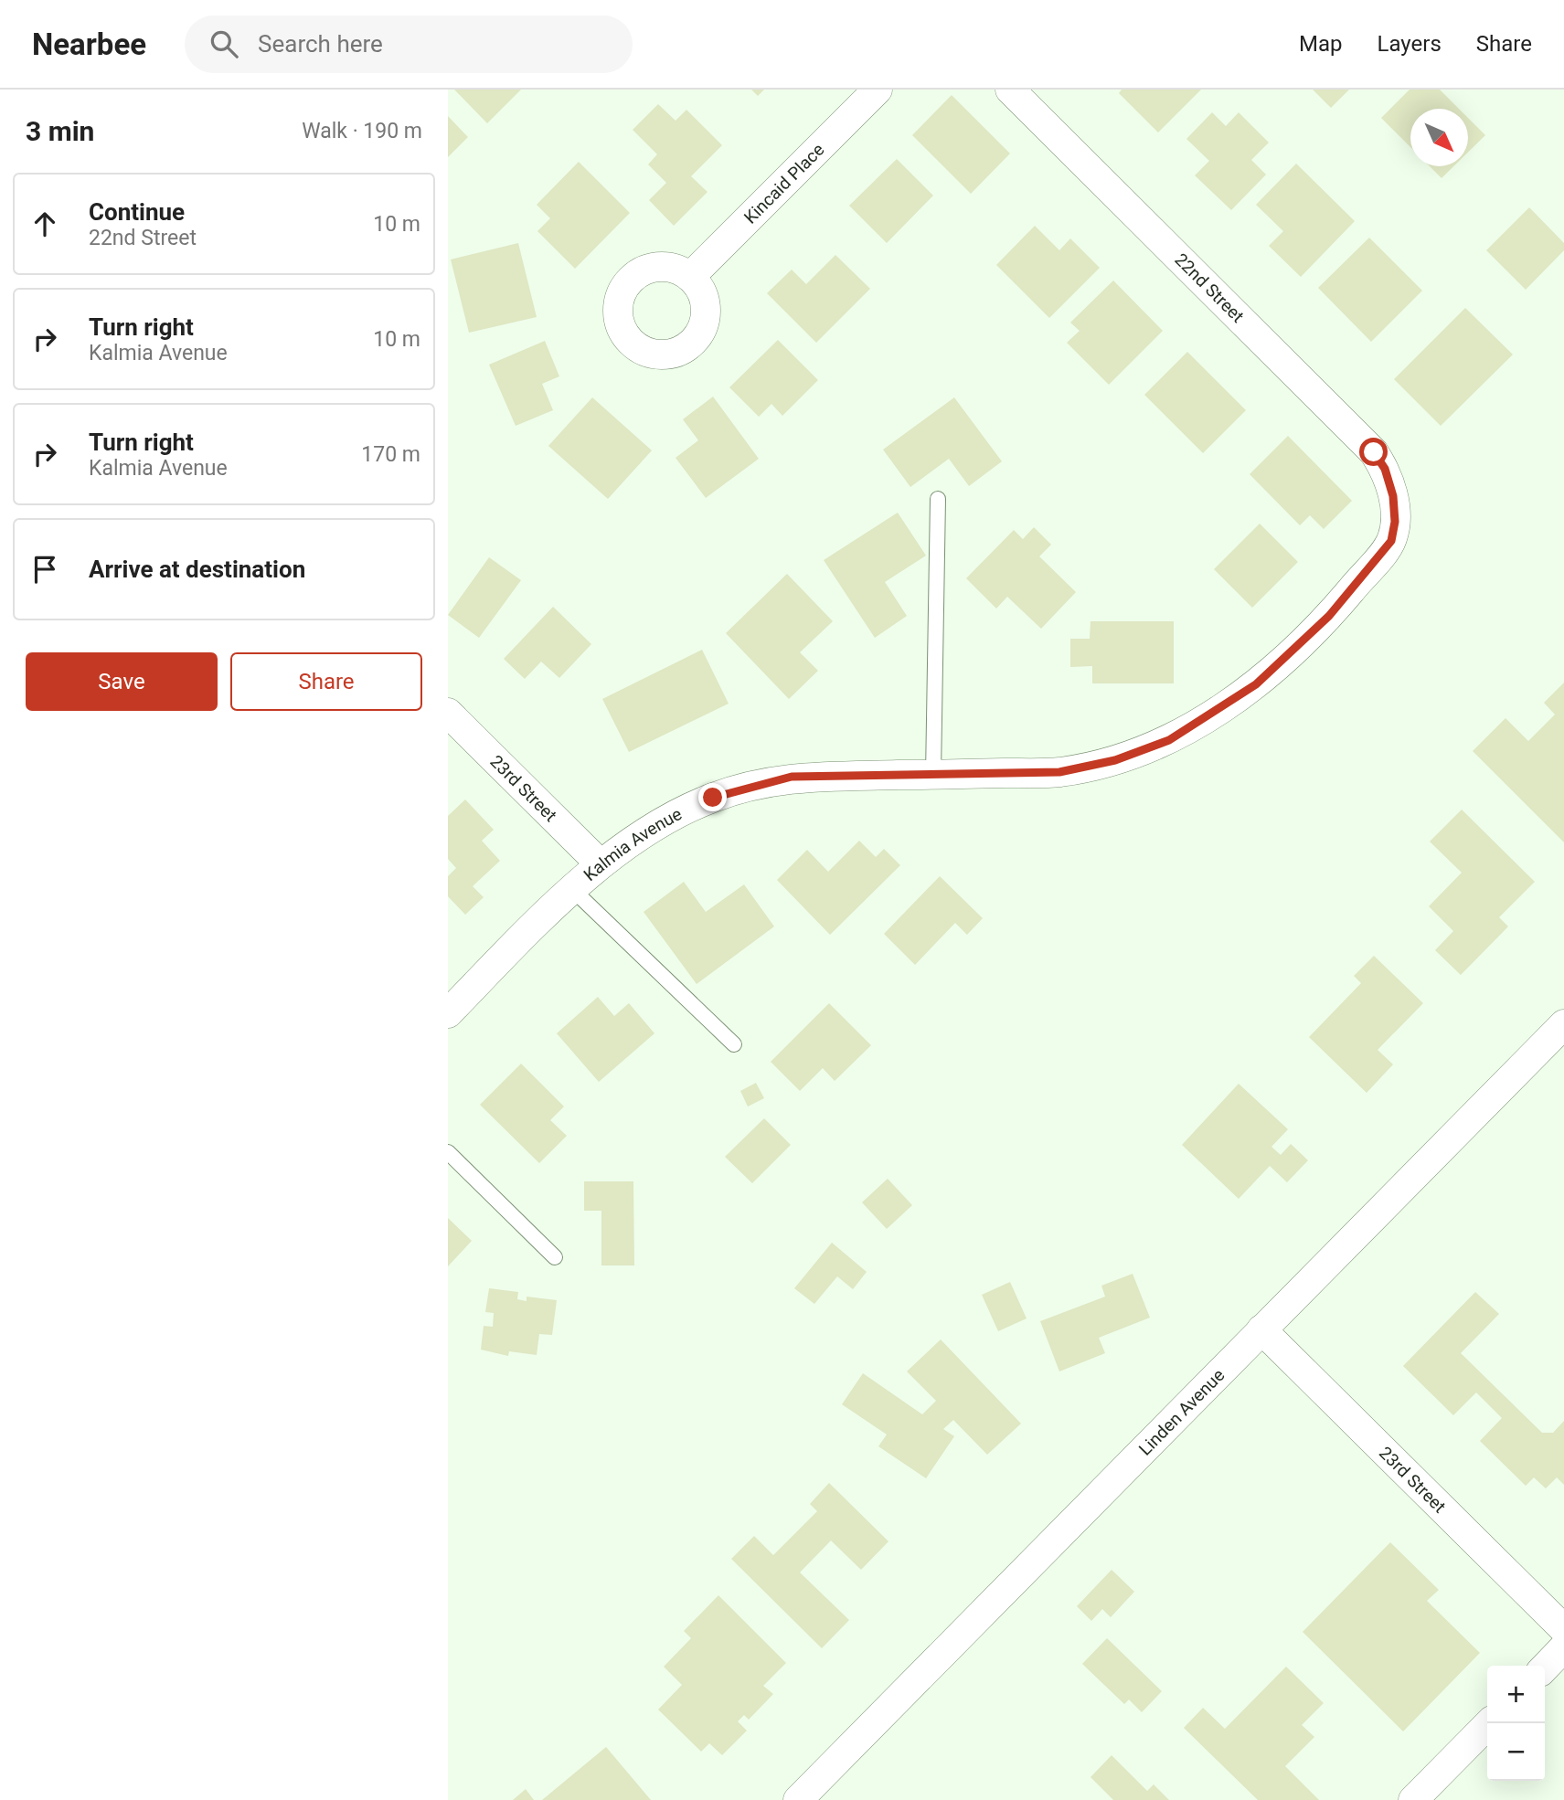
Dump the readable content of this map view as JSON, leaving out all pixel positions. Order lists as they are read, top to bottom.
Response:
{
  "streets": {
    "street": [
      "Kincaid Place",
      "22nd Street",
      "23rd Street",
      "Kalmia Avenue",
      "Linden Avenue"
    ]
  },
  "crossings": [
    ["22nd Street", "Kalmia Avenue"],
    ["23rd Street", "Kalmia Avenue"],
    ["23rd Street", "Linden Avenue"]
  ],
  "north": "bottom right",
  "page": {
    "header": "Nearbee",
    "search": "Search here",
    "nav": ["Map", "Layers", "Share"],
    "heading": ["3 min", "Walk · 190 m"],
    "list": [
      ["Continue", "22nd Street", "10 m"],
      ["Turn right", "Kalmia Avenue", "10 m"],
      ["Turn right", "Kalmia Avenue", "170 m"],
      "Arrive at destination"
    ],
    "buttons": ["Save", "Share"],
    "map_buttons": ["+", "−"]
  }
}
